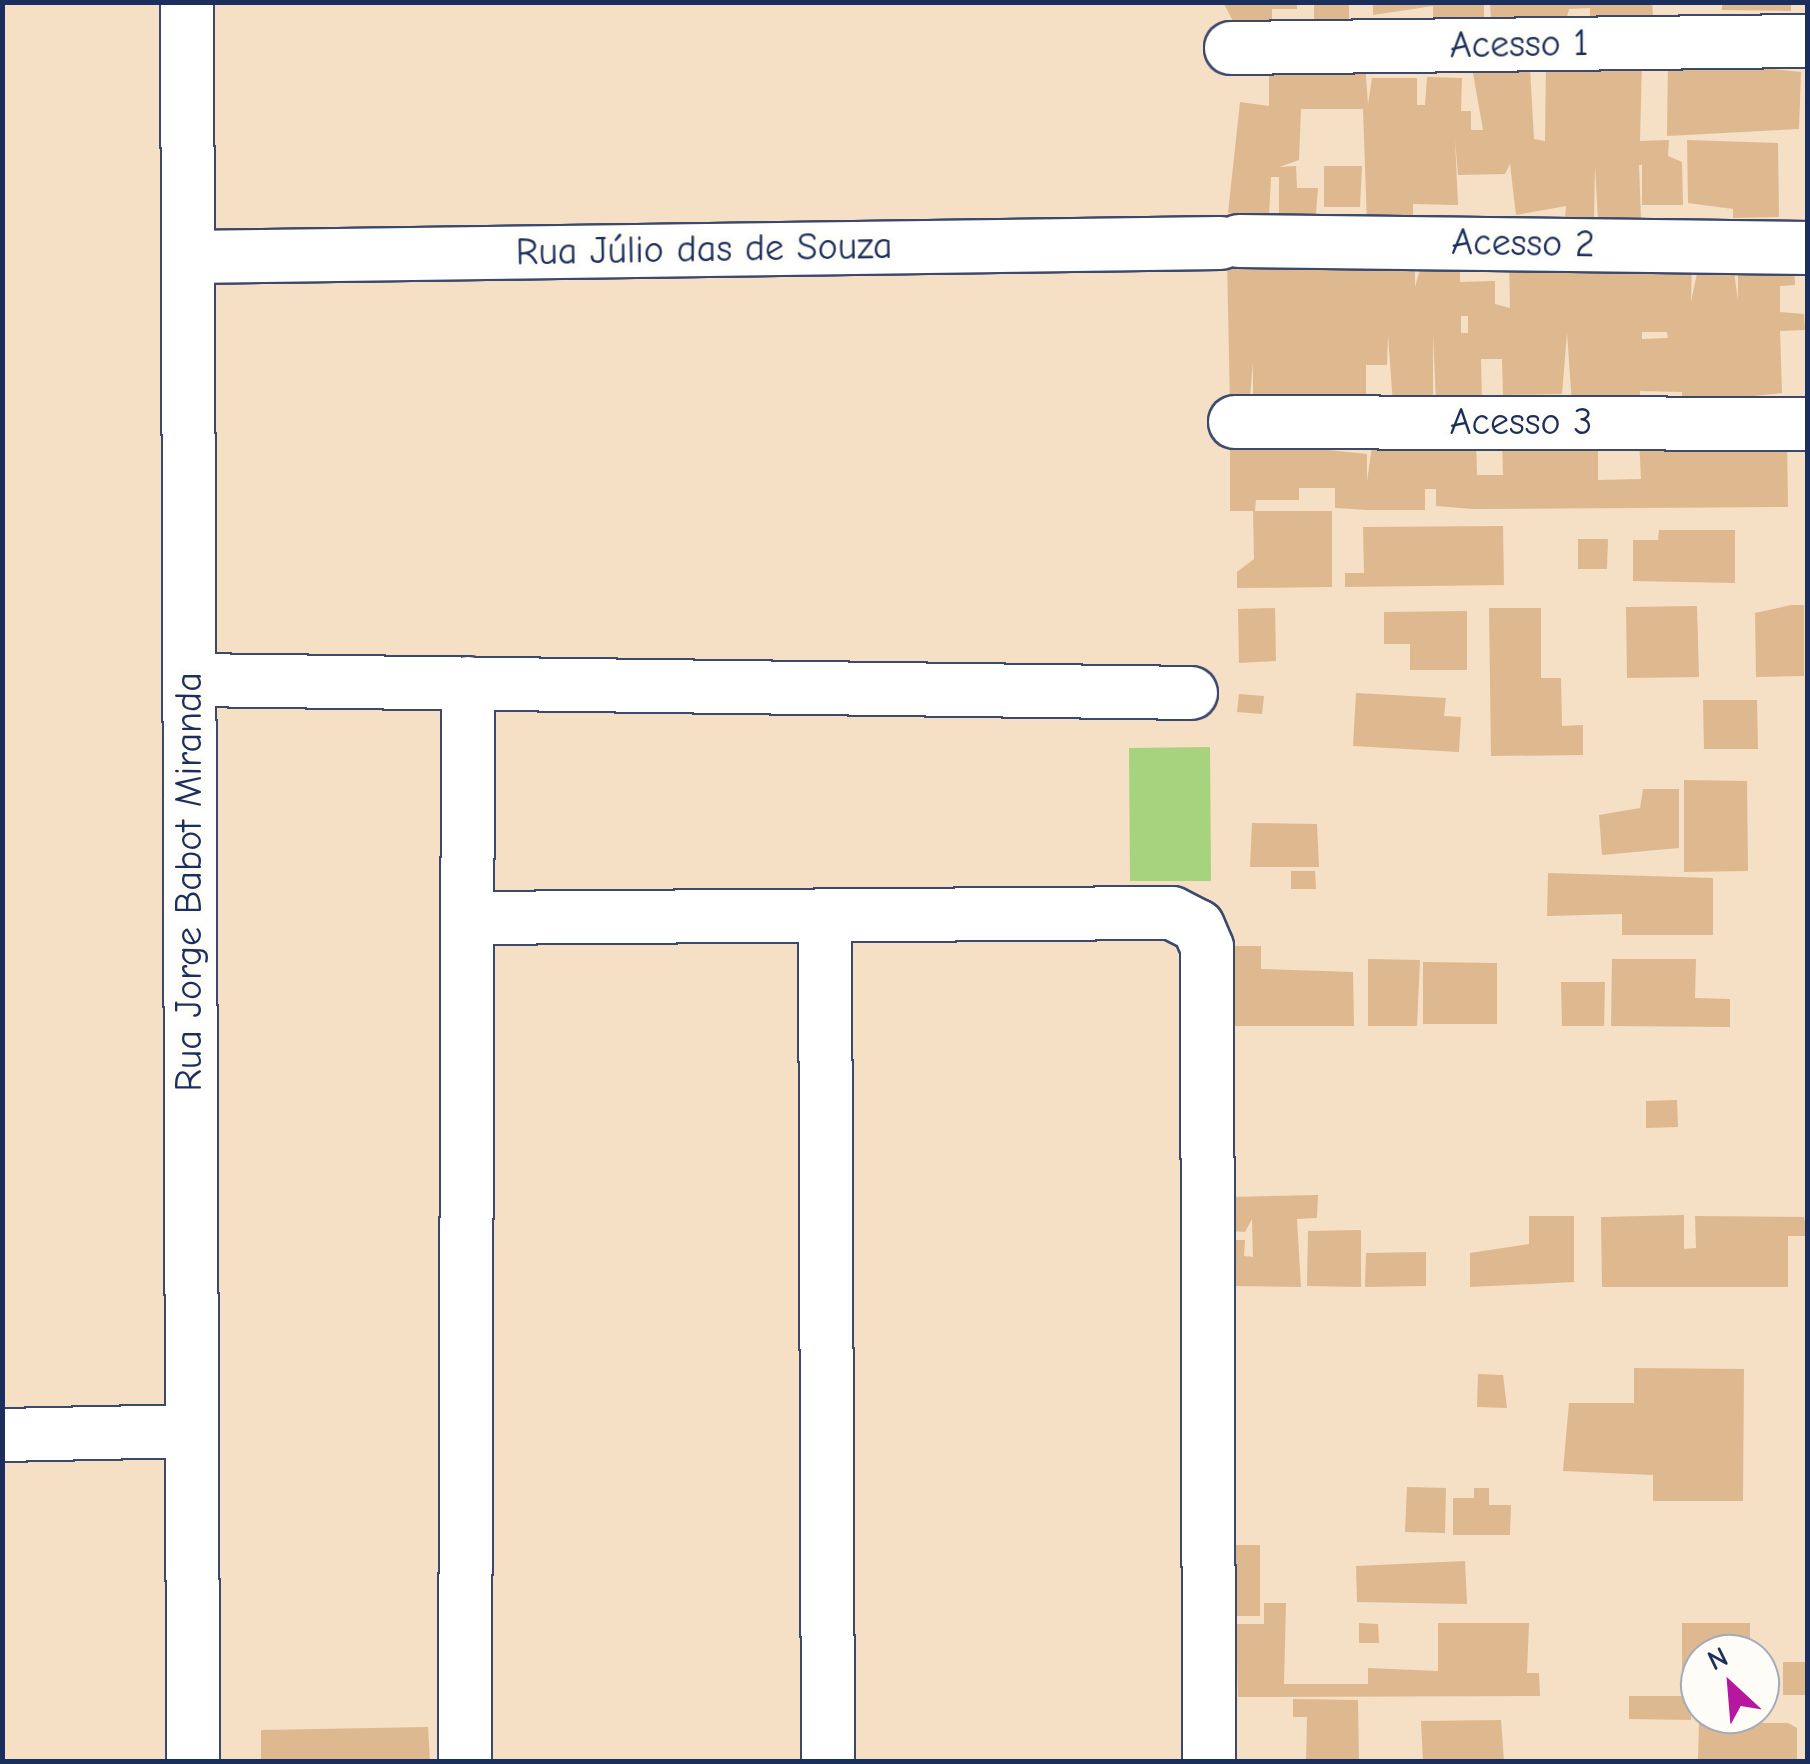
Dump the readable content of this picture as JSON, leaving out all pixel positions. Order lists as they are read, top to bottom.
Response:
{
  "streets": {
    "street": [
      "Acesso 1",
      "Acesso 2",
      "Rua Júlio das de Souza",
      "Acesso 3",
      "Rua Jorge Babot Miranda"
    ]
  },
  "crossings": [
    ["Acesso 2", "Rua Júlio das de Souza"],
    ["Rua Júlio das de Souza", "Rua Jorge Babot Miranda"]
  ],
  "north": "top left"
}
